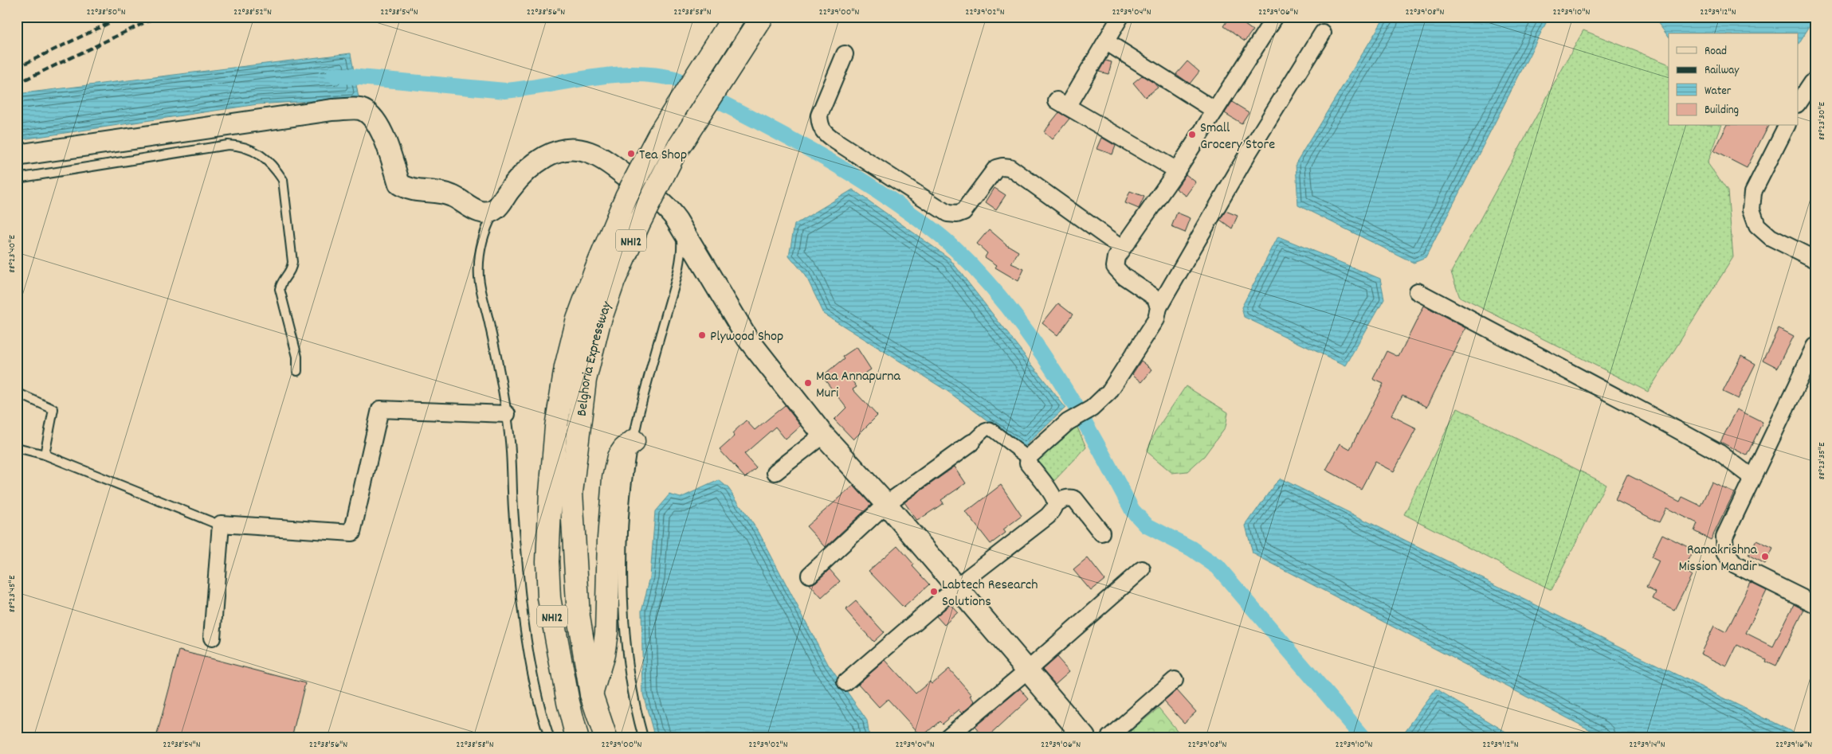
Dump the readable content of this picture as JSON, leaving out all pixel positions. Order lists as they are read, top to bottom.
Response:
{
  "streets": {
    "highway": ["NH12", "Belghoria Expressway"]
  },
  "places": [
    "Small Grocery Store",
    "Tea Shop",
    "Plywood Shop",
    "Maa Annapurna Muri",
    "Ramakrishna Mission Mandir",
    "Labtech Research Solutions"
  ],
  "legend": [
    "Road",
    "Railway",
    "Water",
    "Building"
  ],
  "coordinates": [
    "22°38'50\"N",
    "22°38'52\"N",
    "22°38'54\"N",
    "22°38'56\"N",
    "22°38'58\"N",
    "22°39'00\"N",
    "22°39'02\"N",
    "22°39'04\"N",
    "22°39'06\"N",
    "22°39'08\"N",
    "22°39'10\"N",
    "22°39'12\"N",
    "88°23'30\"E",
    "88°23'40\"E",
    "88°23'35\"E",
    "88°23'45\"E",
    "22°39'14\"N",
    "22°39'16\"N"
  ]
}
